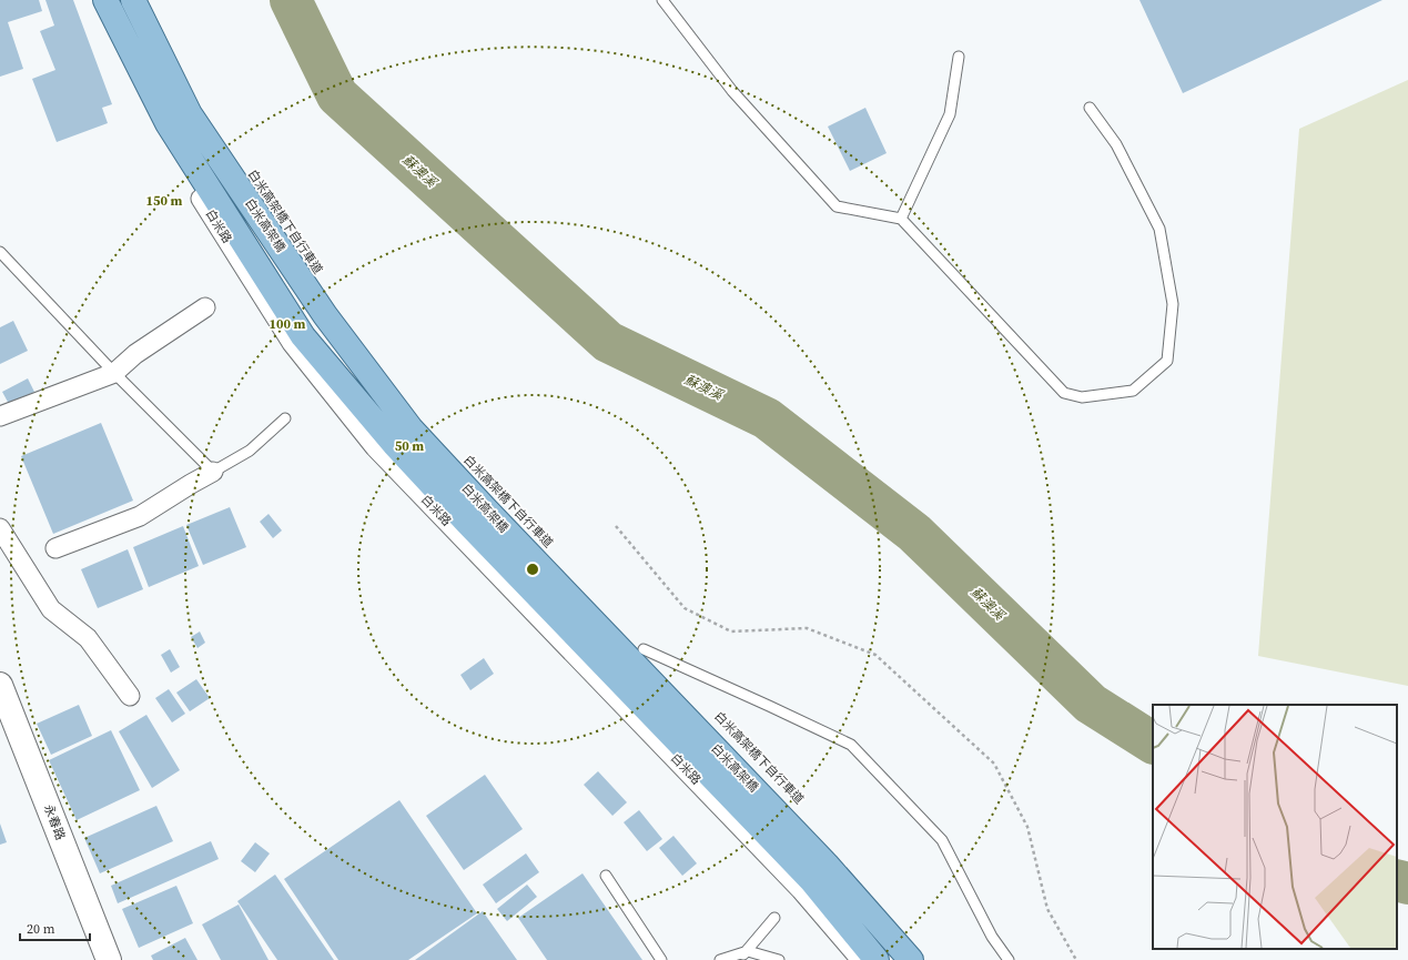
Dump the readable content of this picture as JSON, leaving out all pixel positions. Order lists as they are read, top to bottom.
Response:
{
  "streets": {
    "main road": ["白米高架橋"],
    "street": ["白米路", "永春路"]
  },
  "water": ["蘇澳溪"],
  "scale_bar": "20 m",
  "rings": ["150 m", "100 m", "50 m"]
}
